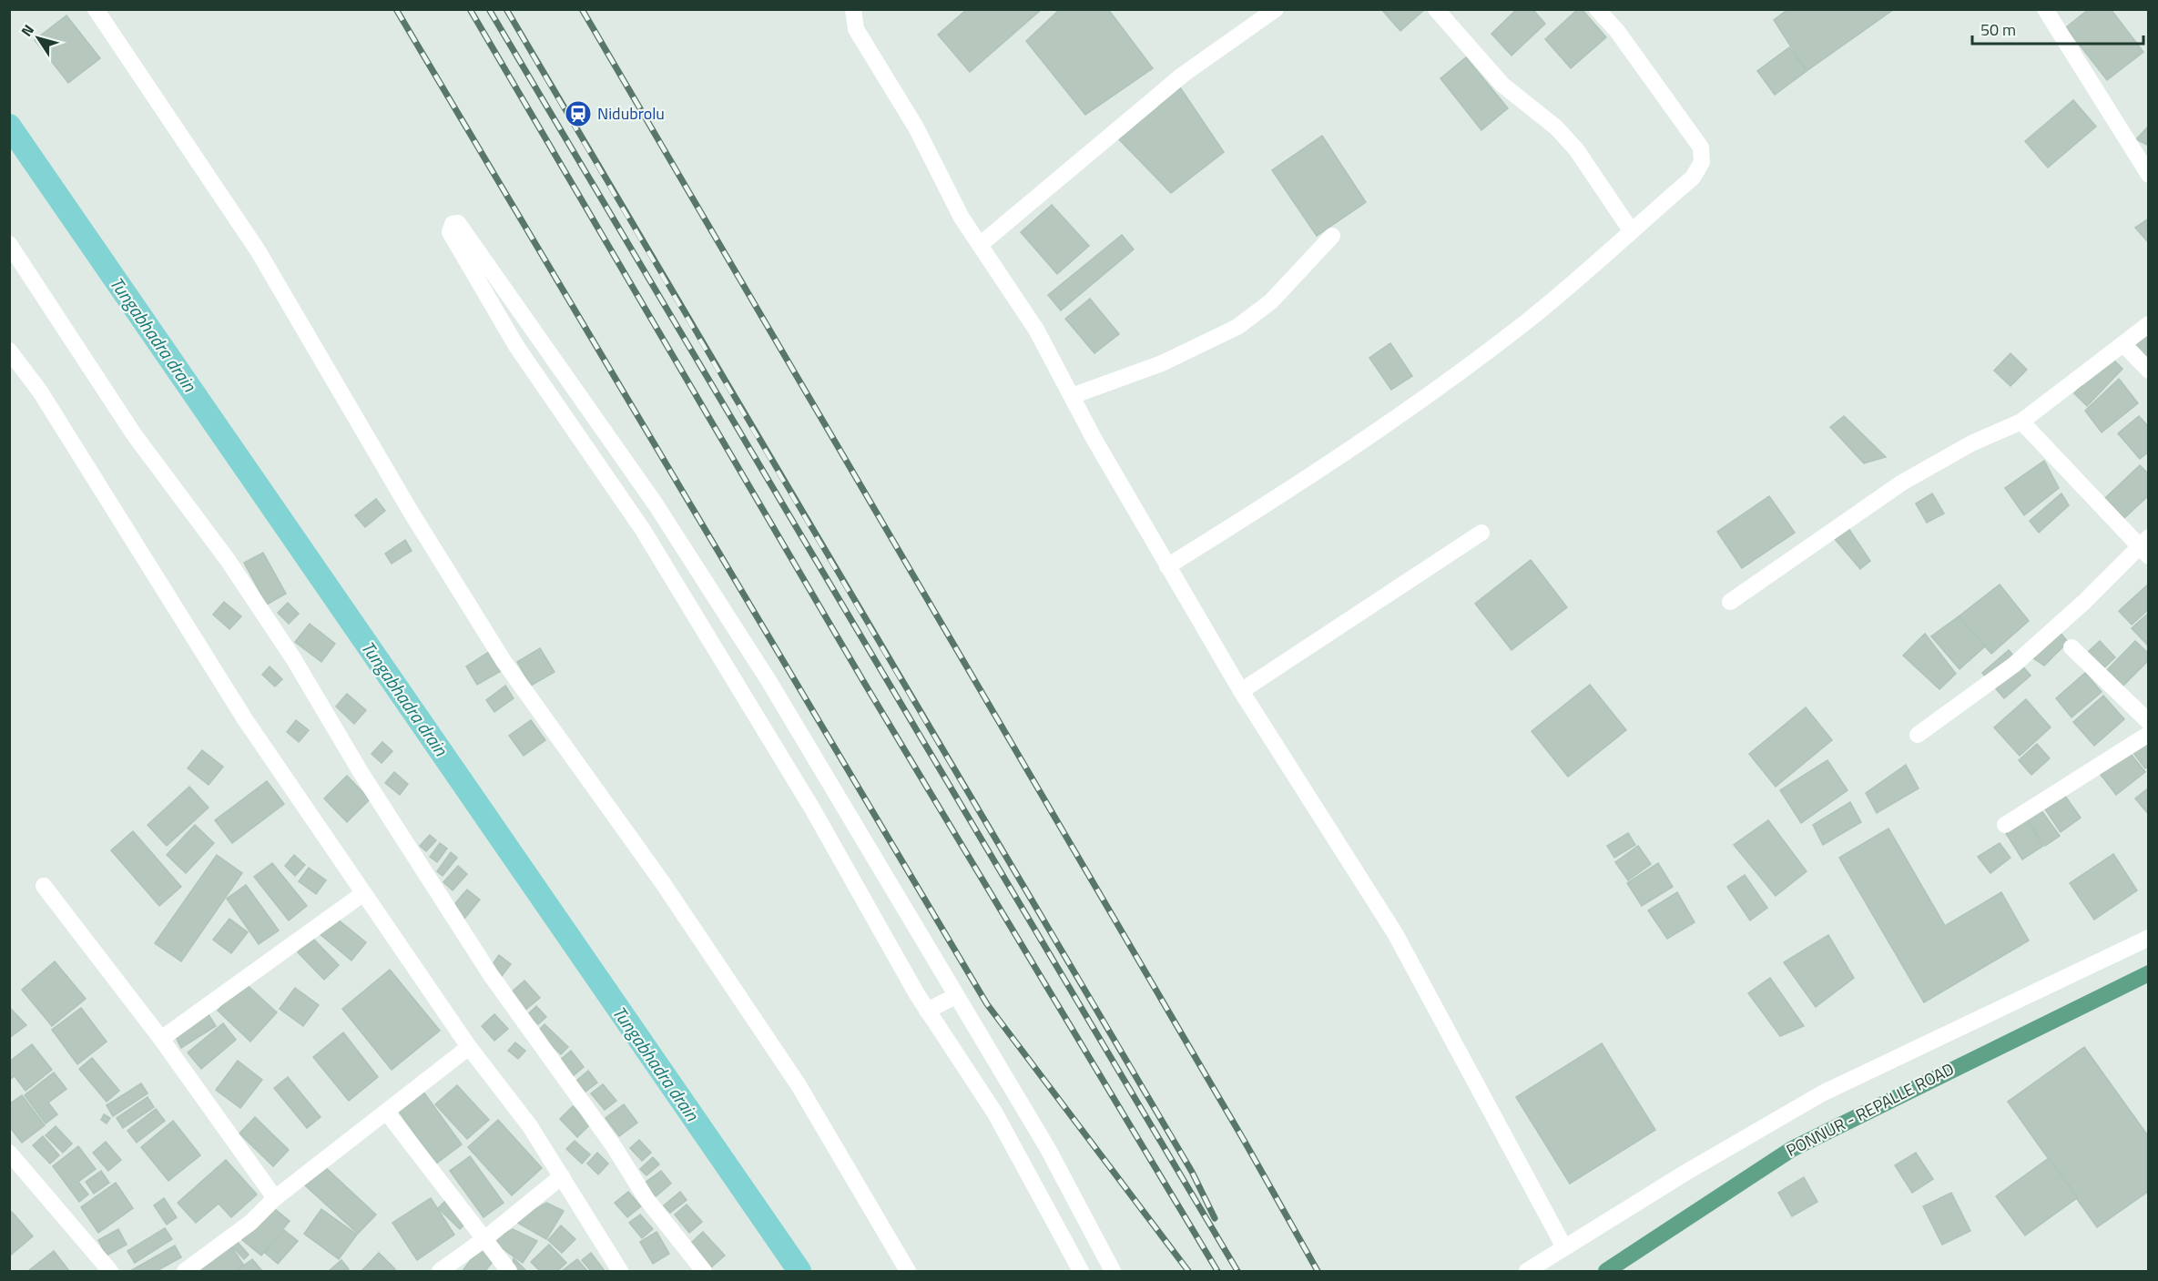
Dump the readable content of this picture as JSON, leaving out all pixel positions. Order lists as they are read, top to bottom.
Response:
{
  "streets": {
    "main road": ["PONNUR - REPALLE ROAD"]
  },
  "water": ["Tungabhadra drain"],
  "places": {
    "station": ["Nidubrolu"]
  },
  "scale_bar": "50 m",
  "north": "top left"
}
